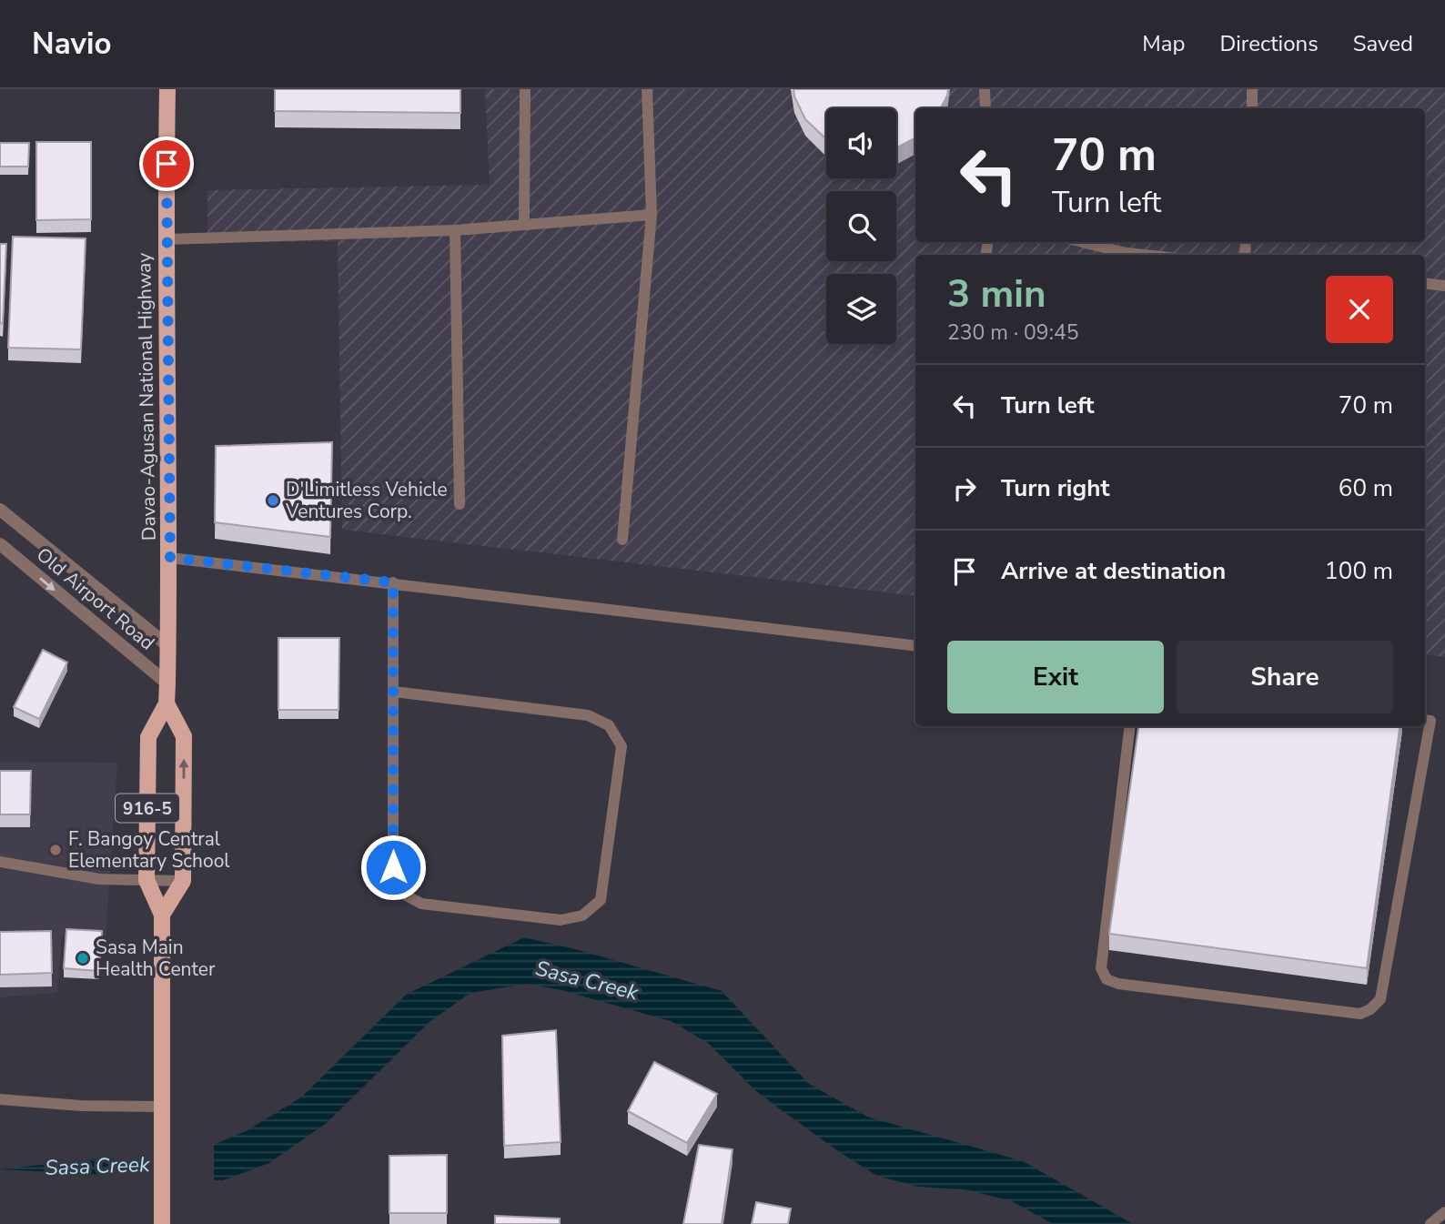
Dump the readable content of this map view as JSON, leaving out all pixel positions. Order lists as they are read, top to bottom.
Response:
{
  "streets": {
    "main road": ["Davao-Agusan National Highway", "916-5"],
    "street": ["Old Airport Road"]
  },
  "crossings": [
    ["Davao-Agusan National Highway", "Old Airport Road"],
    ["Davao-Agusan National Highway", "916-5"]
  ],
  "water": ["Sasa Creek"],
  "places": ["D'Limitless Vehicle Ventures Corp.", "F. Bangoy Central Elementary School", "Sasa Main Health Center"],
  "page": {
    "header": "Navio",
    "nav": ["Map", "Directions", "Saved"],
    "turn": ["70 m", "Turn left"],
    "heading": ["3 min", "230 m · 09:45"],
    "list": [
      {
        "name": "Turn left",
        "value": "70 m"
      },
      {
        "name": "Turn right",
        "value": "60 m"
      },
      {
        "name": "Arrive at destination",
        "value": "100 m"
      }
    ],
    "buttons": ["Exit", "Share"]
  }
}
